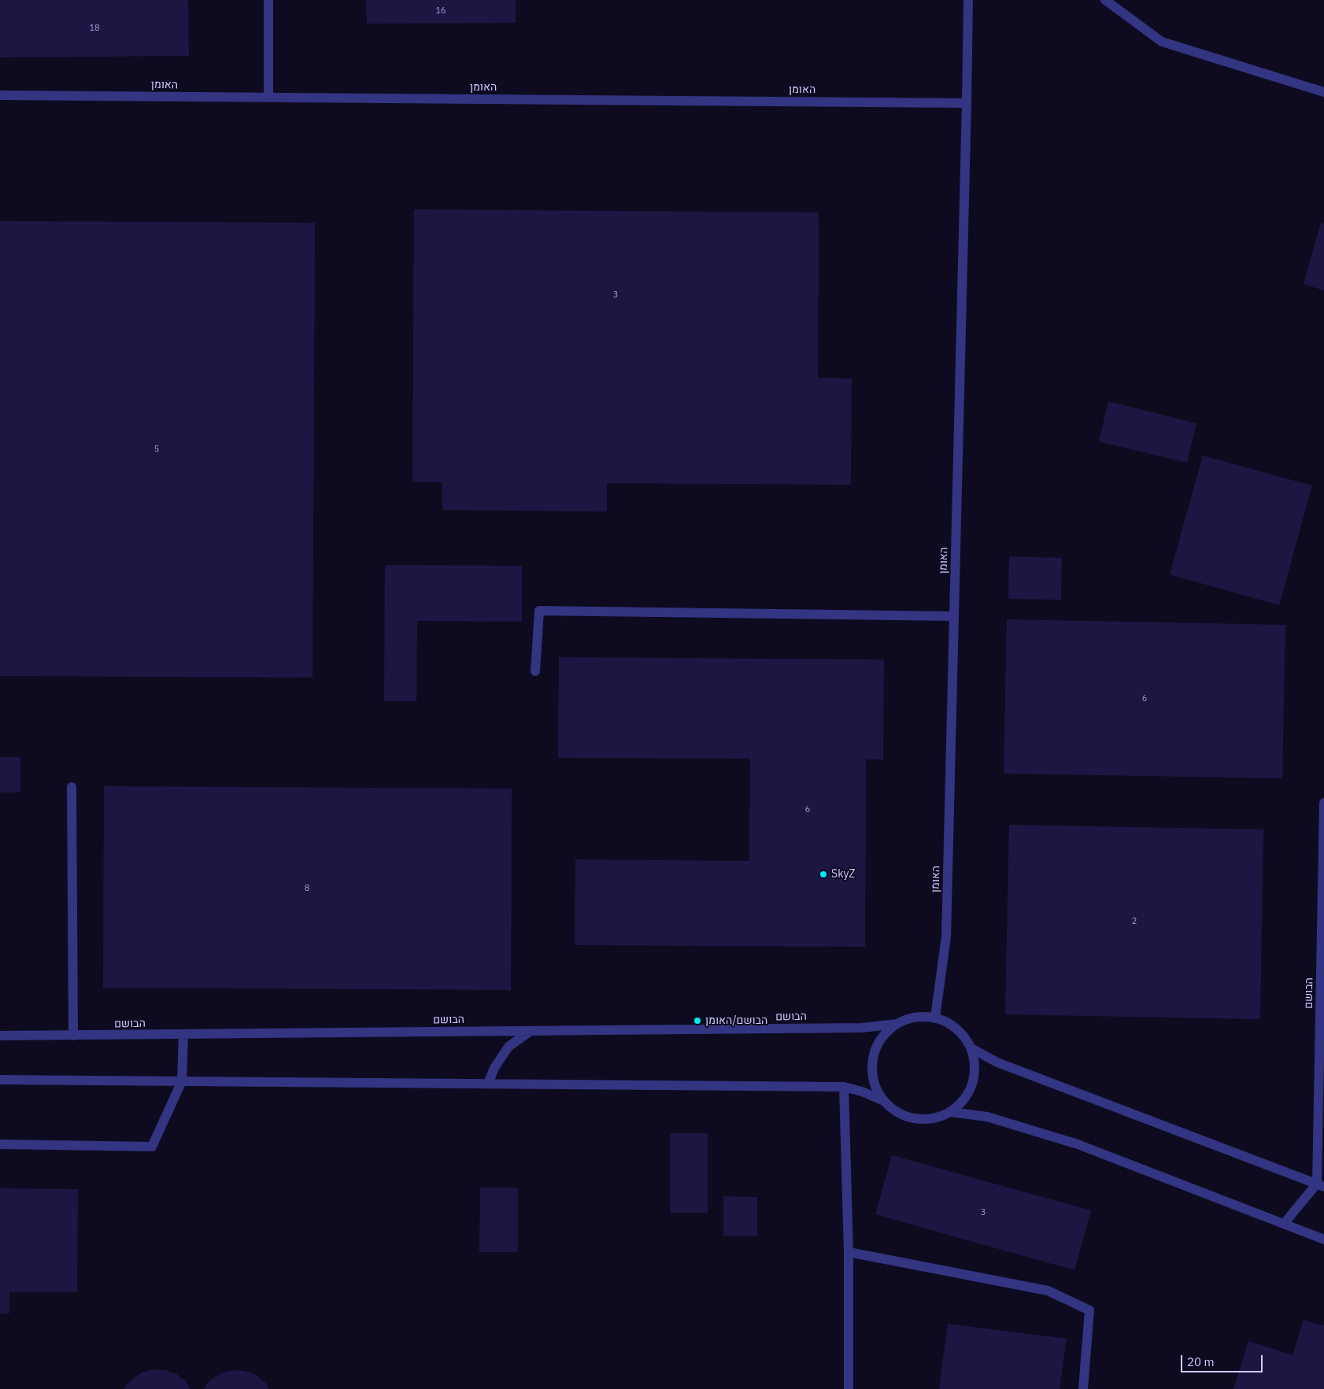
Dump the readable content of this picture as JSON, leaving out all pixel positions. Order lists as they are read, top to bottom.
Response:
{
  "streets": {
    "street": ["האומן", "הבושם"]
  },
  "crossings": [
    ["האומן", "הבושם"]
  ],
  "places": ["SkyZ", "הבושם/האומן"],
  "house_numbers": [
    "16",
    "18",
    "3",
    "5",
    "6",
    "6",
    "8",
    "2",
    "3"
  ],
  "scale_bar": "20 m"
}
